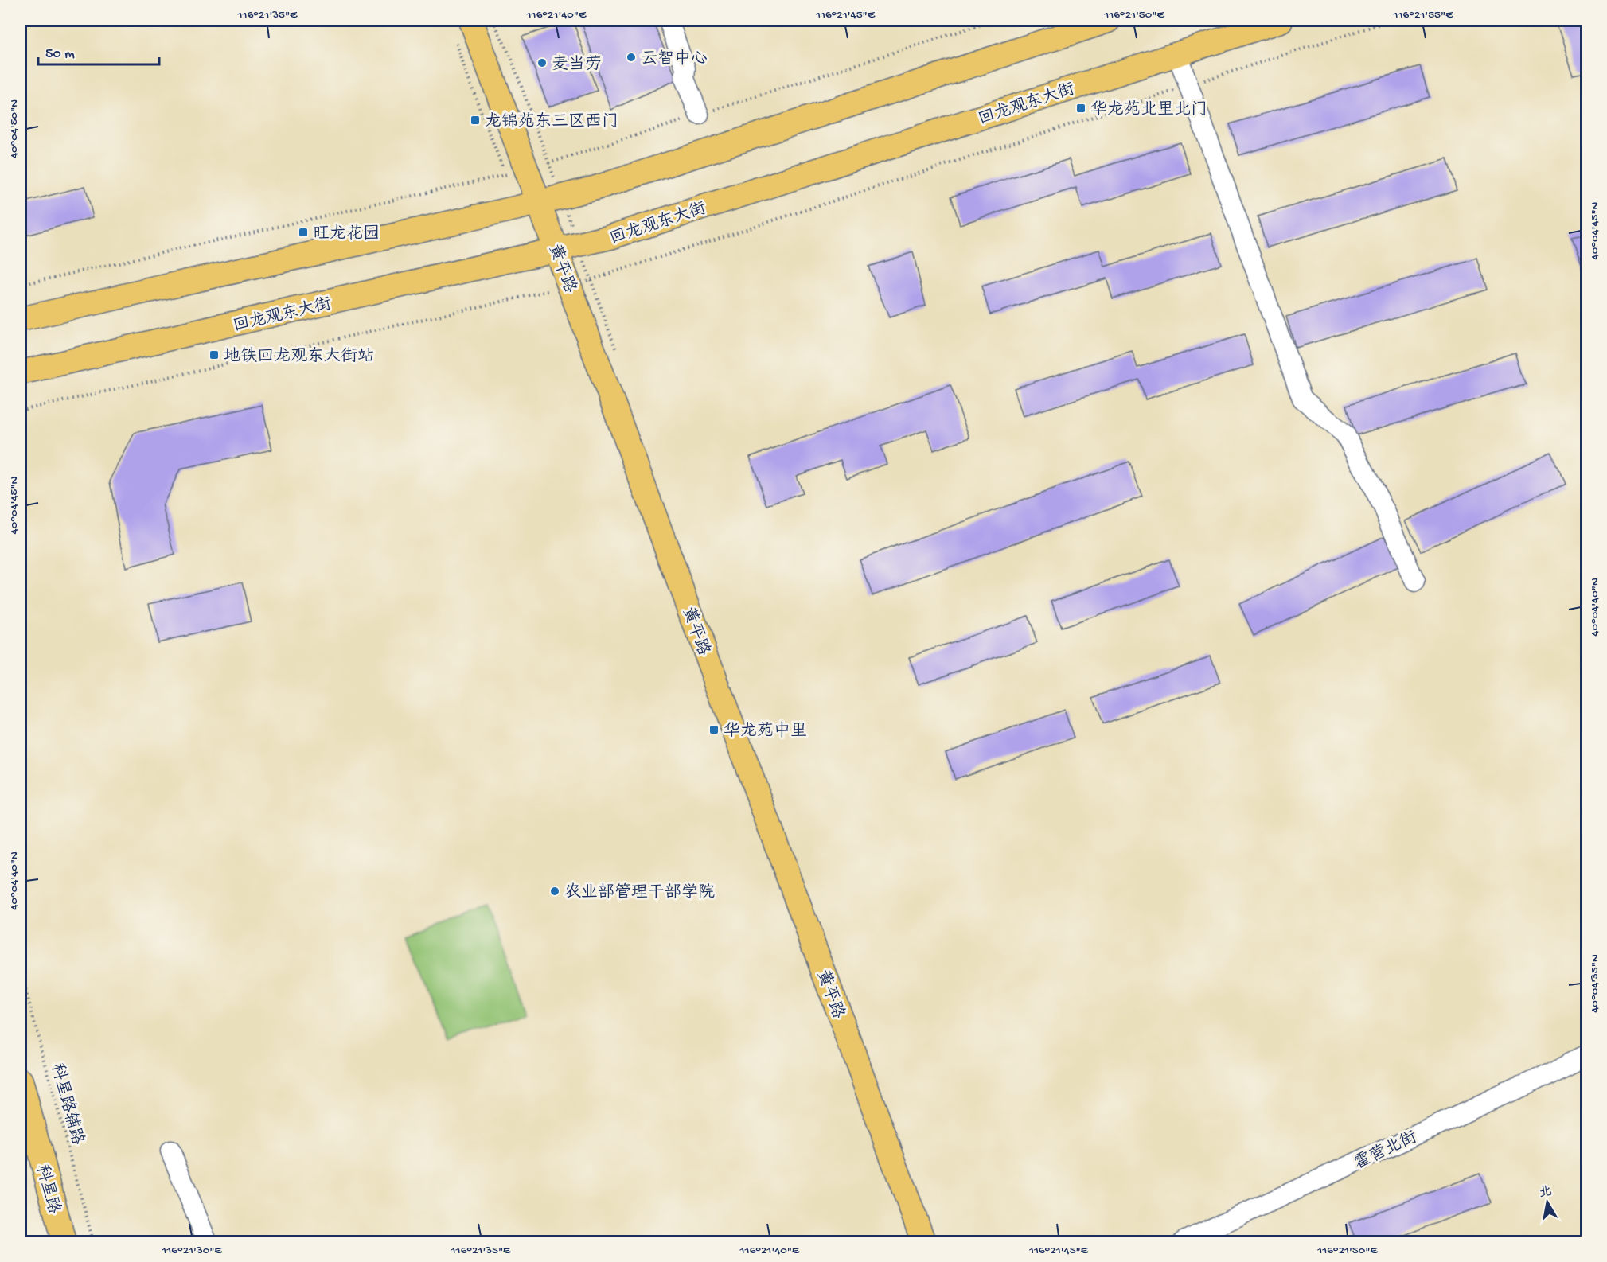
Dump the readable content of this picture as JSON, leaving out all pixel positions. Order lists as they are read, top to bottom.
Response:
{
  "streets": {
    "main road": ["回龙观东大街", "黄平路", "科星路"],
    "street": ["霍营北街"],
    "path": ["科星路辅路"]
  },
  "crossings": [
    ["回龙观东大街", "黄平路"]
  ],
  "places": {
    "other": ["云智中心", "麦当劳", "农业部管理干部学院"],
    "transit": [
      "华龙苑北里北门",
      "龙锦苑东三区西门",
      "旺龙花园",
      "地铁回龙观东大街站",
      "华龙苑中里"
    ]
  },
  "scale_bar": "50 m",
  "north": "top",
  "coordinates": [
    "116°21'35\"E",
    "116°21'40\"E",
    "116°21'45\"E",
    "116°21'50\"E",
    "116°21'55\"E",
    "40°04'50\"N",
    "40°04'45\"N",
    "40°04'40\"N",
    "40°04'35\"N",
    "116°21'30\"E"
  ]
}
